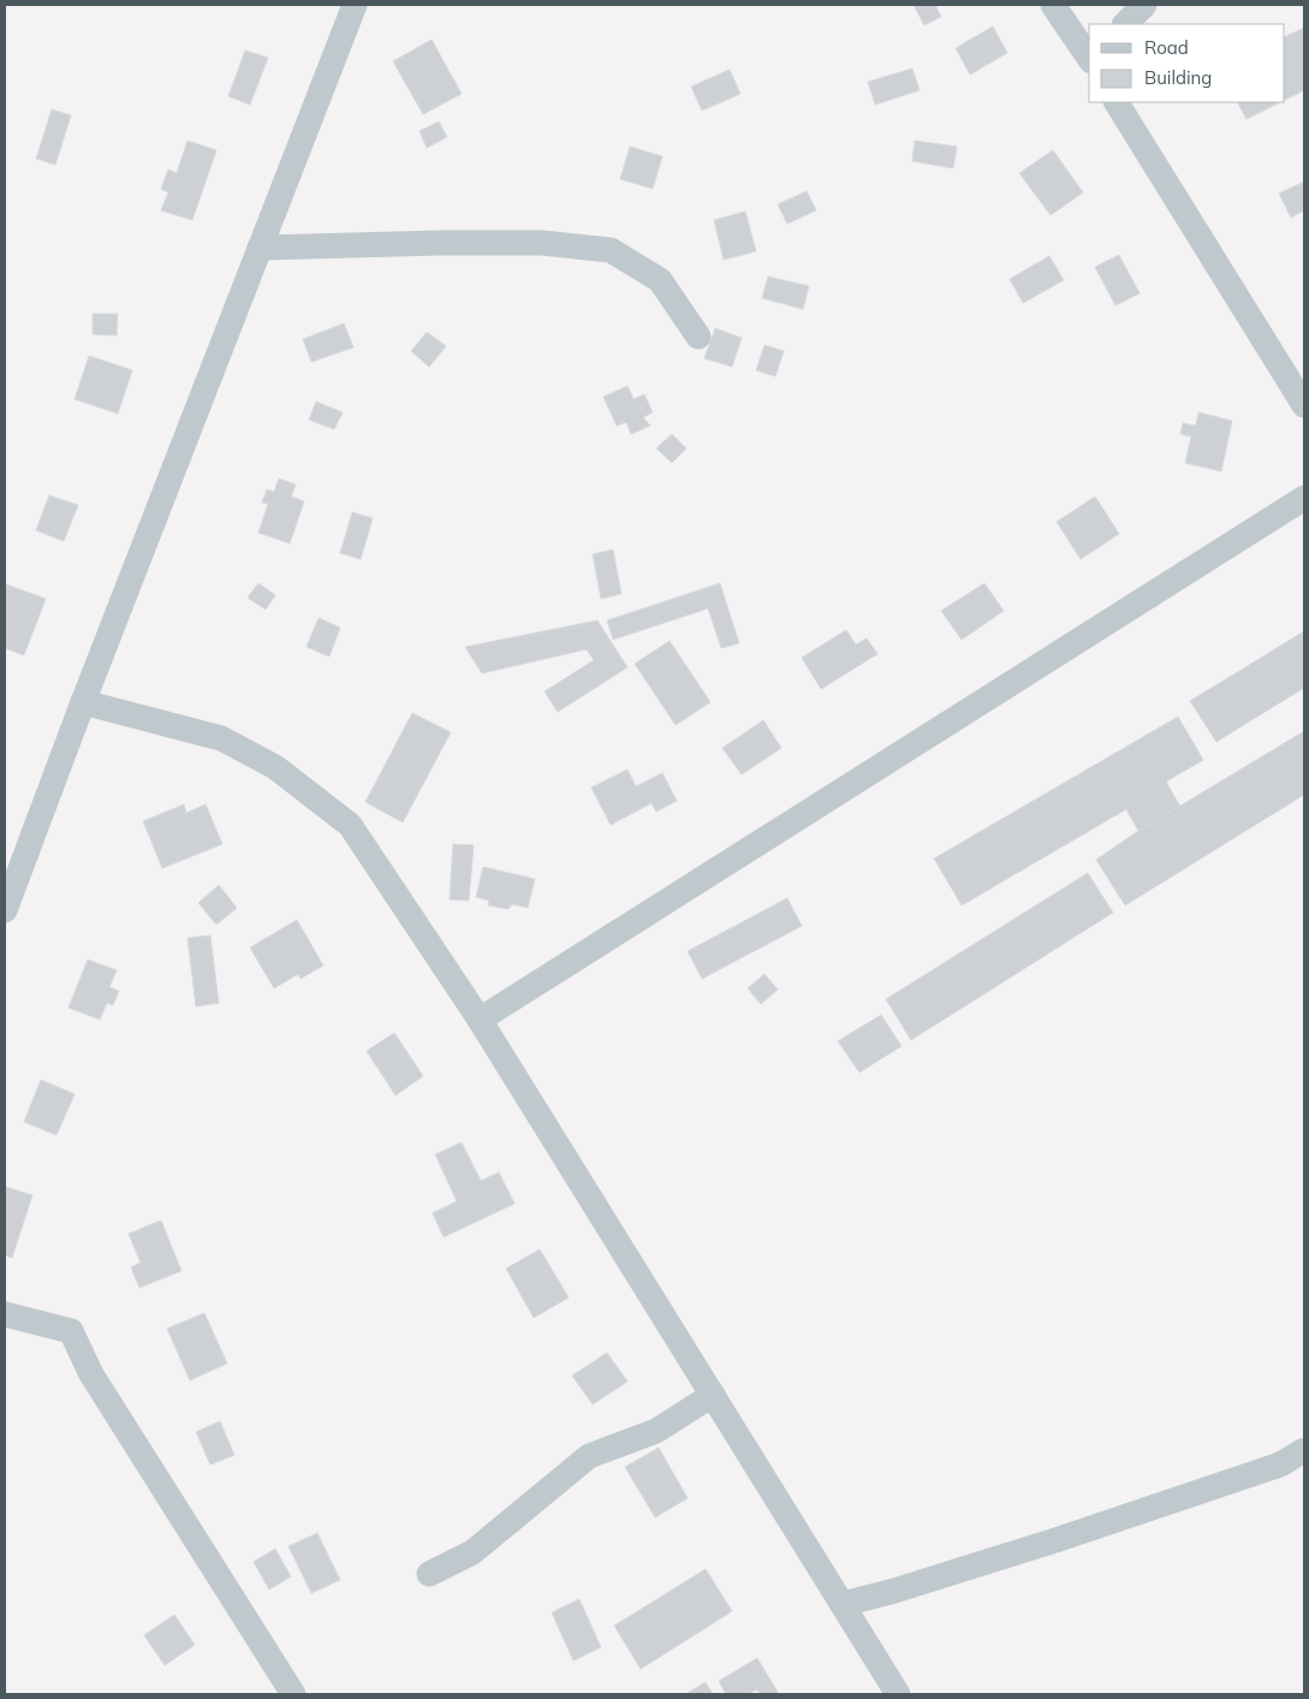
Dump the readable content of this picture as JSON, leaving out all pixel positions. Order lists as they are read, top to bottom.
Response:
{
  "legend": ["Road", "Building"]
}
